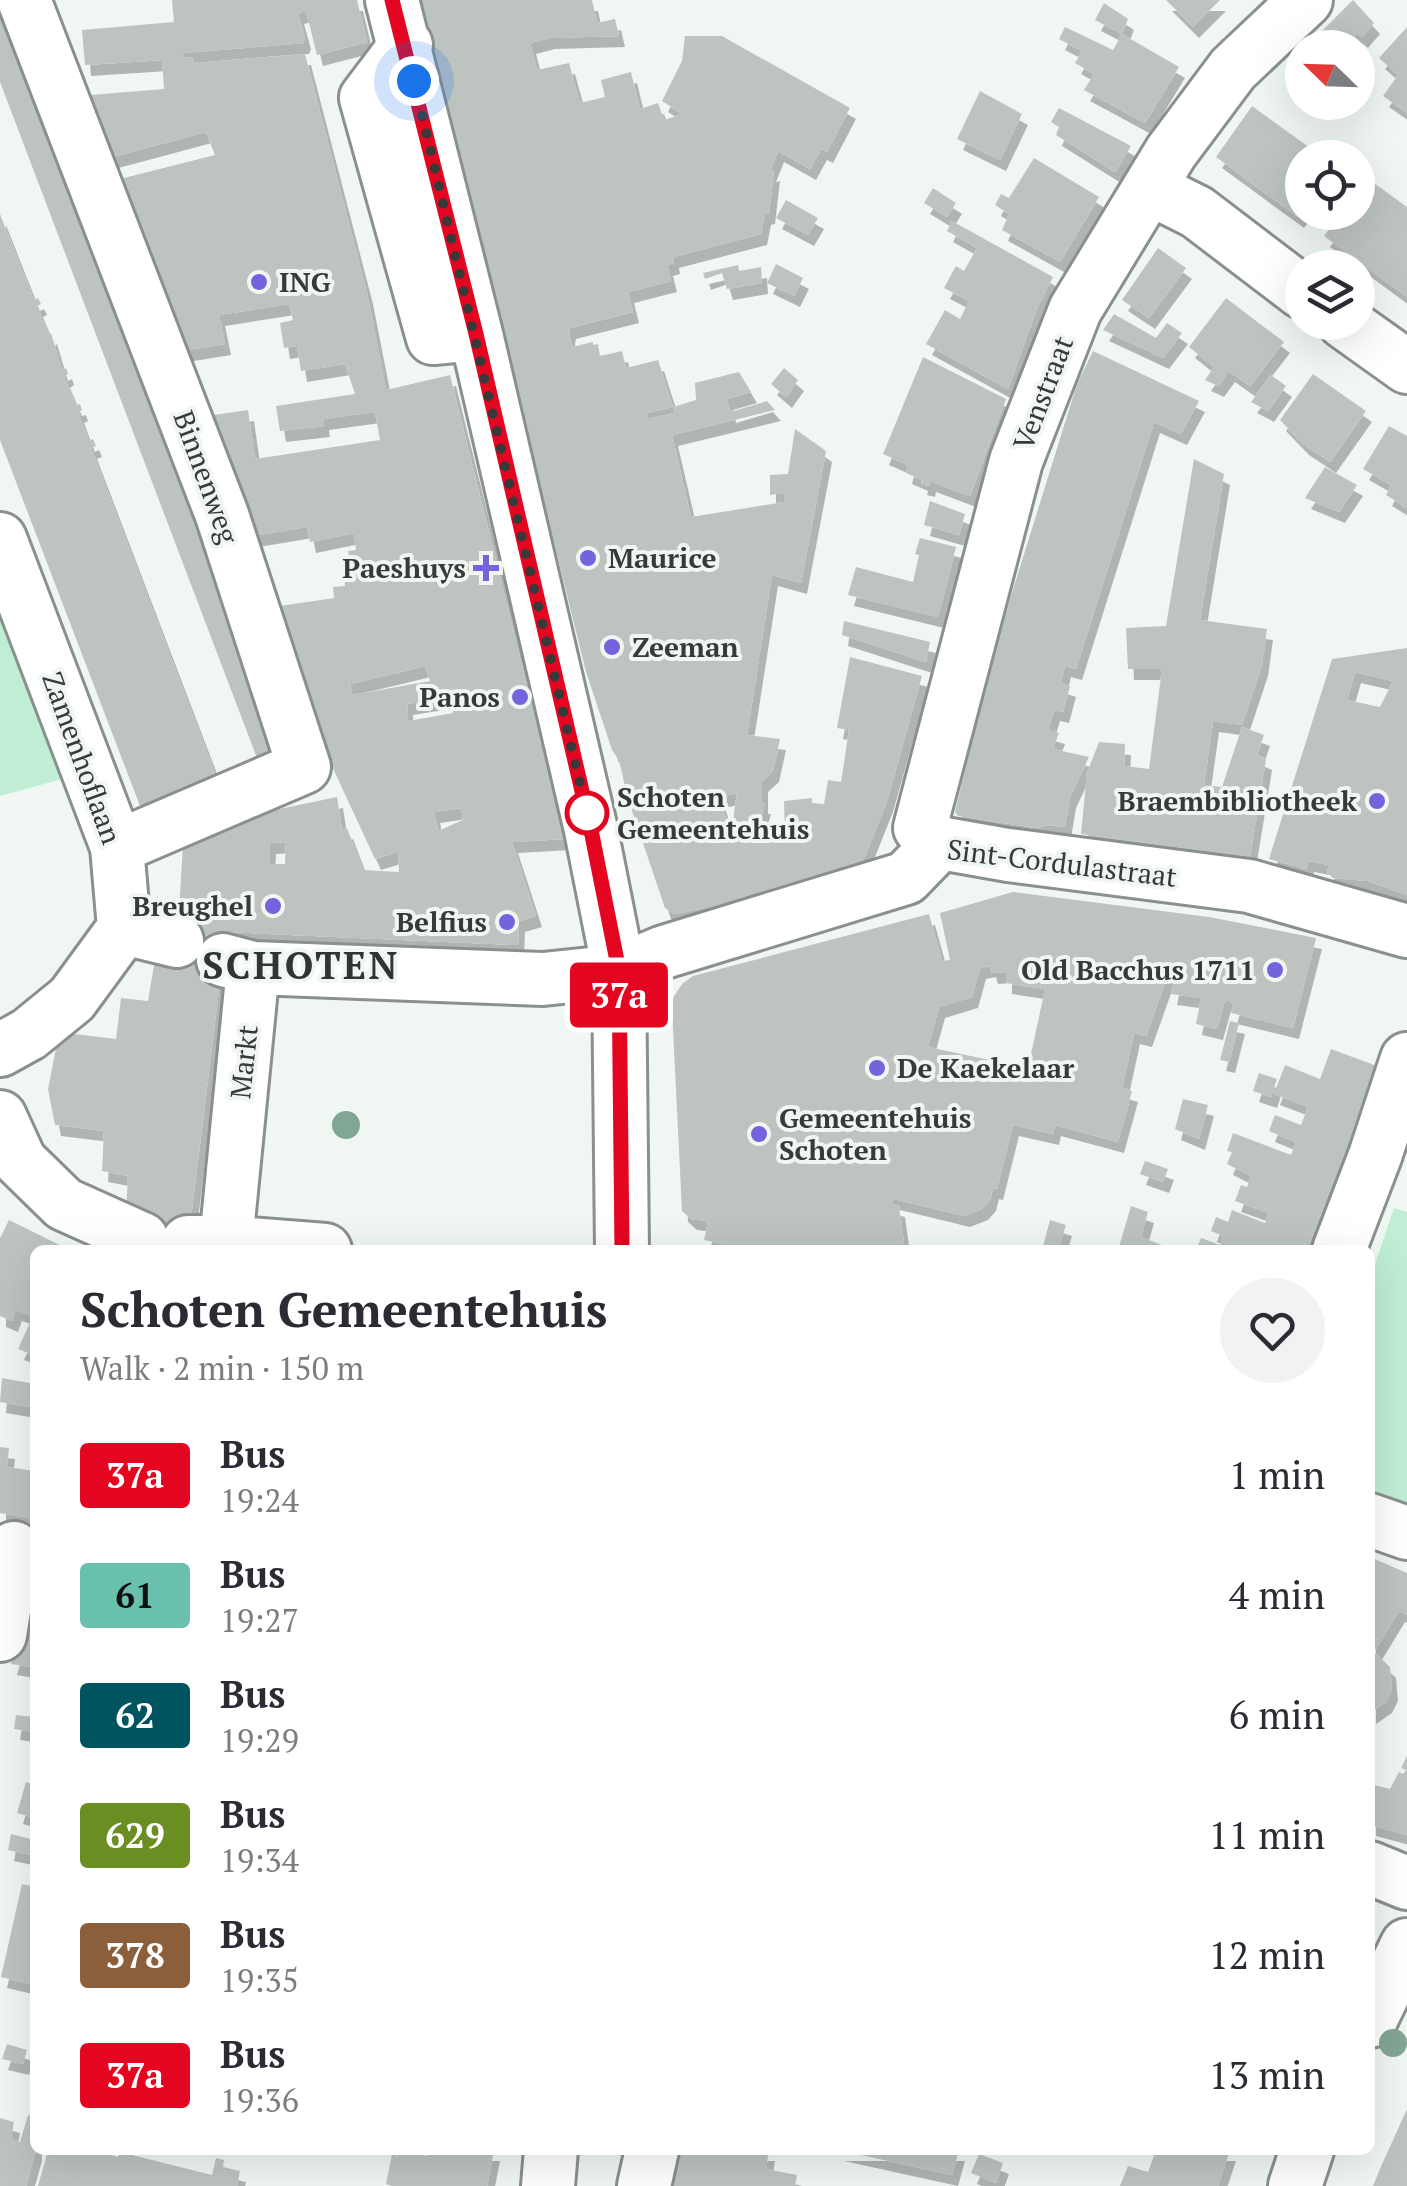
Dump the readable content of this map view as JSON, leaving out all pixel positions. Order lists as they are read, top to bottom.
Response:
{
  "streets": {
    "street": [
      "Venstraat",
      "Binnenweg",
      "Zamenhoflaan",
      "Sint-Cordulastraat",
      "Markt"
    ]
  },
  "crossings": [
    ["Venstraat", "Sint-Cordulastraat"],
    ["Binnenweg", "Zamenhoflaan"]
  ],
  "districts": ["SCHOTEN"],
  "places": {
    "other": [
      "ING",
      "Maurice",
      "Zeeman",
      "Panos",
      "Braembibliotheek",
      "Schoten Gemeentehuis",
      "Breughel",
      "Belfius",
      "Old Bacchus 1711",
      "De Kaekelaar",
      "Gemeentehuis Schoten"
    ],
    "health": ["Paeshuys"]
  },
  "lines": ["bus line 37a"],
  "north": "top left",
  "page": {
    "on_map": "37a",
    "heading": ["Schoten Gemeentehuis", "Walk · 2 min · 150 m"],
    "list": [
      {
        "mark": "37a",
        "name": "Bus",
        "note": "19:24",
        "value": "1 min"
      },
      {
        "mark": "61",
        "name": "Bus",
        "note": "19:27",
        "value": "4 min"
      },
      {
        "mark": "62",
        "name": "Bus",
        "note": "19:29",
        "value": "6 min"
      },
      {
        "mark": "629",
        "name": "Bus",
        "note": "19:34",
        "value": "11 min"
      },
      {
        "mark": "378",
        "name": "Bus",
        "note": "19:35",
        "value": "12 min"
      },
      {
        "mark": "37a",
        "name": "Bus",
        "note": "19:36",
        "value": "13 min"
      }
    ]
  }
}
